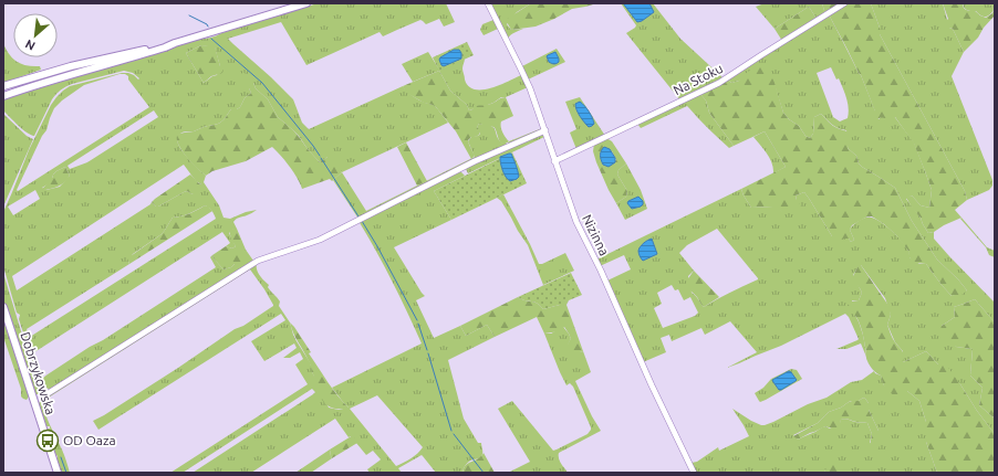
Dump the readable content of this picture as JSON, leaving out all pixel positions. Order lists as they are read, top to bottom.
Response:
{
  "streets": {
    "main road": ["Dobrzykowska"],
    "street": ["Na Stoku", "Nizinna"]
  },
  "crossings": [
    ["Na Stoku", "Nizinna"]
  ],
  "places": {
    "bus stop": ["OD Oaza"]
  },
  "north": "bottom left"
}
